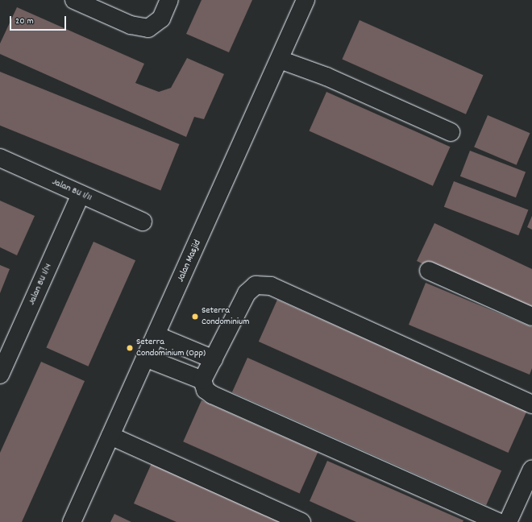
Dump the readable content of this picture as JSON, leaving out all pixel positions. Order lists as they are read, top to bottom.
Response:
{
  "streets": {
    "street": ["Jalan BU 1/11", "Jalan Masjid", "Jalan BU 1/14"]
  },
  "crossings": [
    ["Jalan BU 1/11", "Jalan BU 1/14"]
  ],
  "places": ["Seterra Condominium", "Seterra Condominium (Opp)"],
  "scale_bar": "20 m"
}
